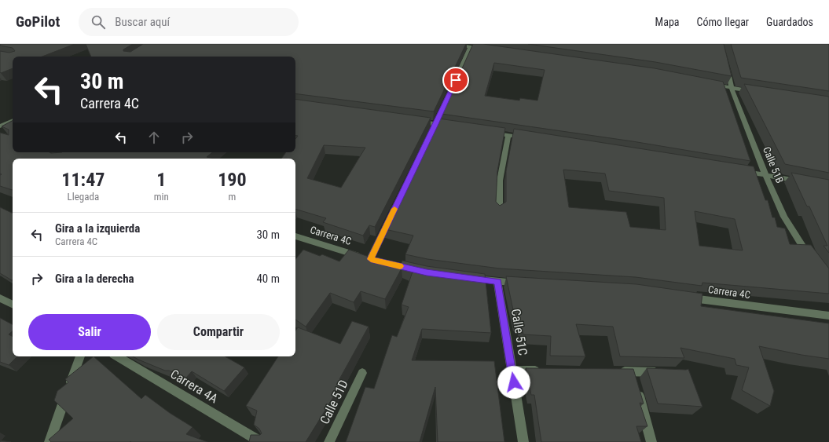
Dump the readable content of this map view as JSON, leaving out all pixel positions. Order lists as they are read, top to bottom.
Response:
{
  "streets": {
    "street": [
      "Calle 51B",
      "Carrera 4C",
      "Calle 51C",
      "Carrera 4A",
      "Calle 51D"
    ]
  },
  "page": {
    "header": "GoPilot",
    "search": "Buscar aquí",
    "nav": ["Mapa", "Cómo llegar", "Guardados"],
    "turn": ["30 m", "Carrera 4C"],
    "eta": [
      "11:47",
      "Llegada",
      "1",
      "min",
      "190",
      "m"
    ],
    "list": [
      {
        "name": "Gira a la izquierda",
        "note": "Carrera 4C",
        "value": "30 m"
      },
      {
        "name": "Gira a la derecha",
        "value": "40 m"
      }
    ],
    "buttons": ["Salir", "Compartir"]
  }
}
